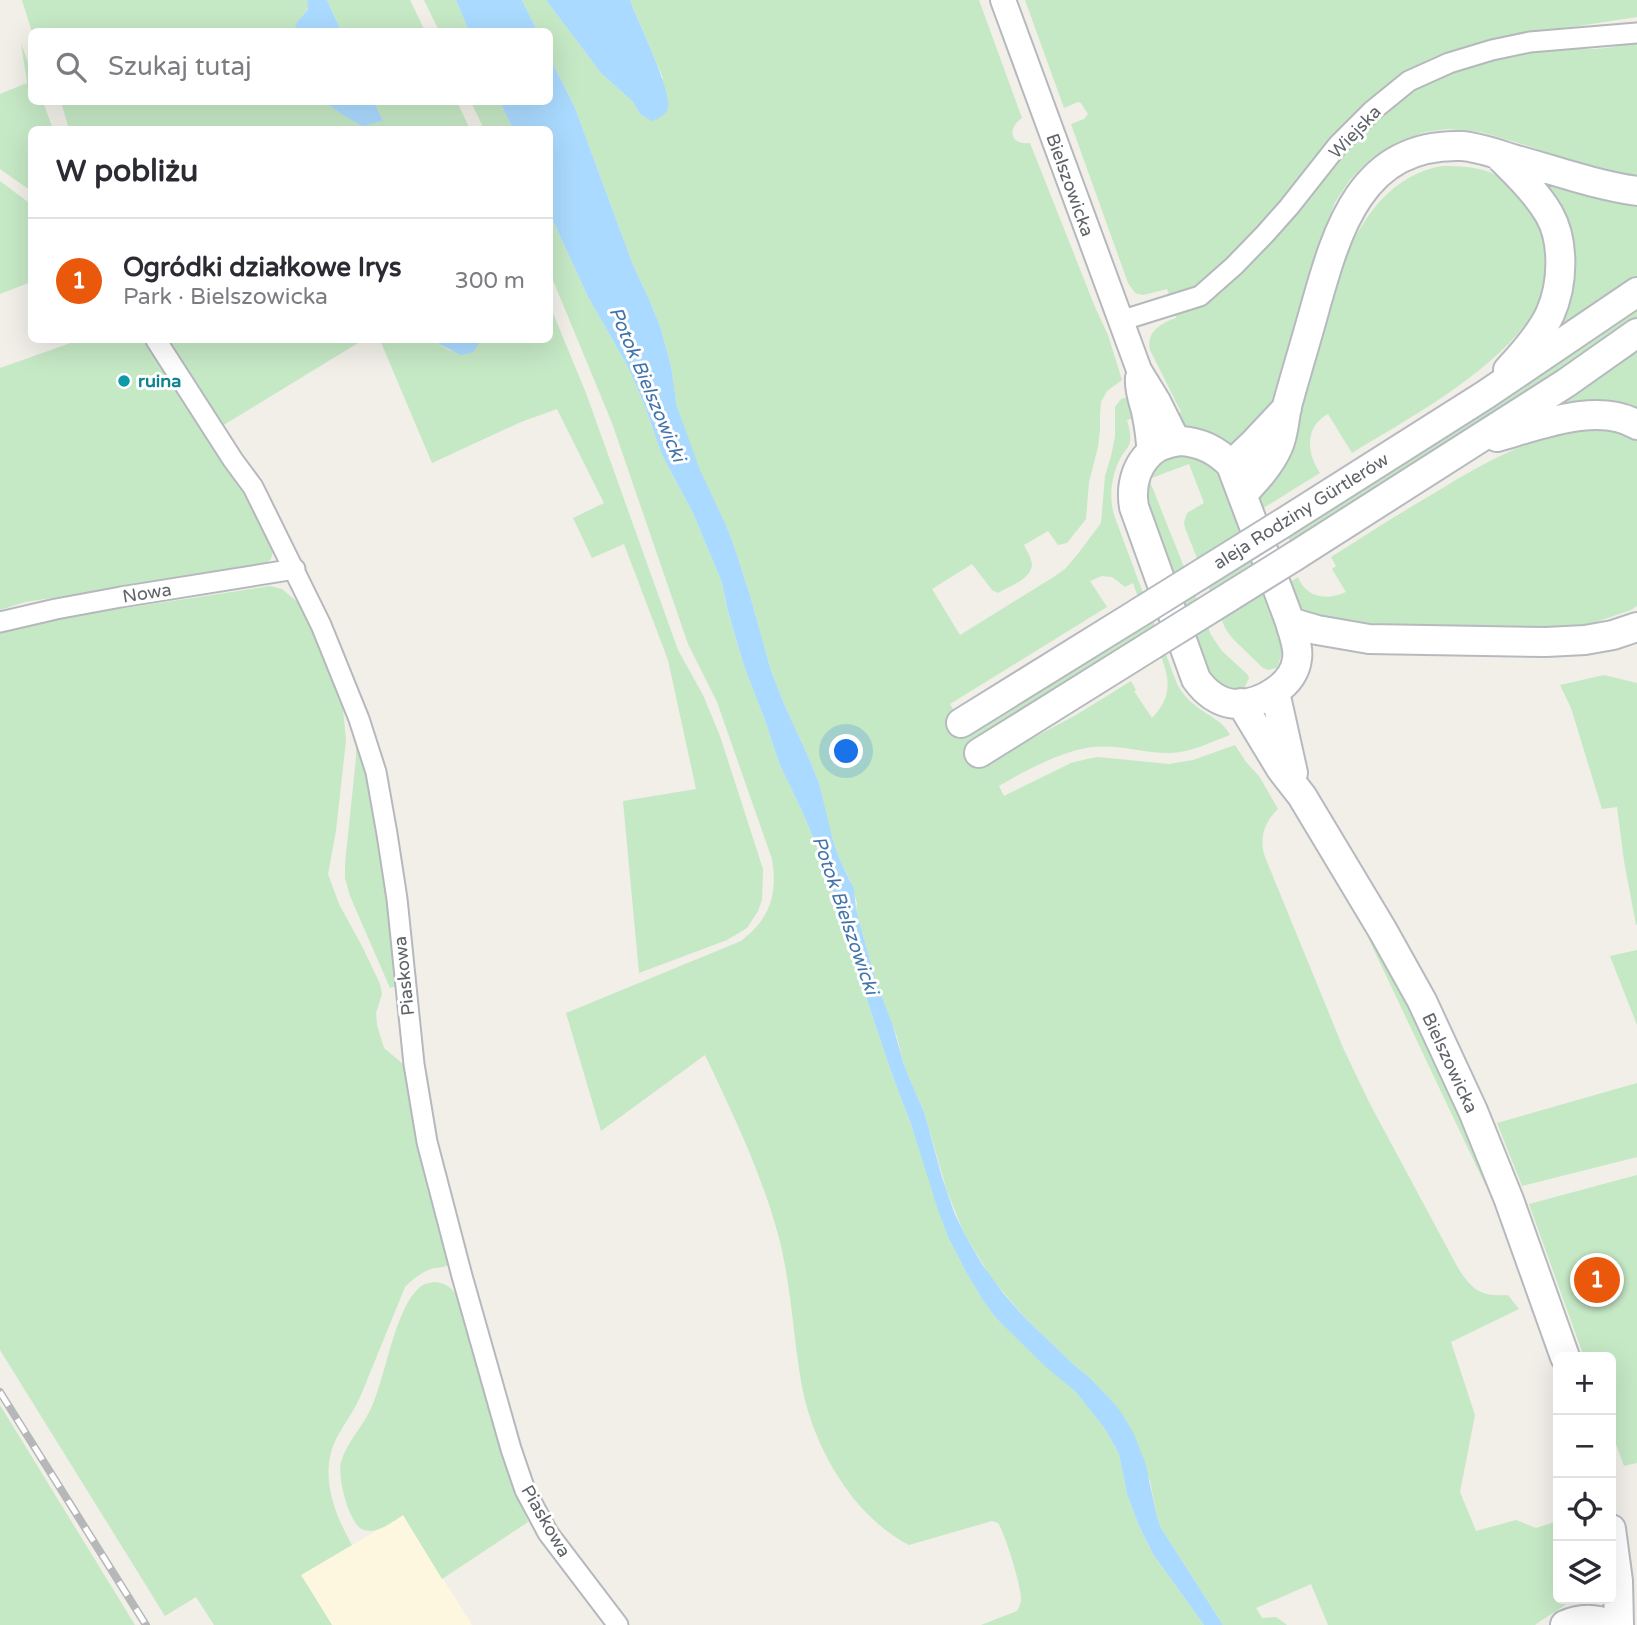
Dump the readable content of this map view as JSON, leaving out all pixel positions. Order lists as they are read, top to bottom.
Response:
{
  "streets": {
    "main road": ["Bielszowicka", "aleja Rodziny Gürtlerów"],
    "street": ["Wiejska", "Nowa", "Piaskowa"]
  },
  "crossings": [
    ["Wiejska", "Bielszowicka"],
    ["Nowa", "Piaskowa"]
  ],
  "water": ["Potok Bielszowicki"],
  "places": ["ruina"],
  "page": {
    "search": "Szukaj tutaj",
    "heading": "W pobliżu",
    "list": [
      {
        "mark": "1",
        "name": "Ogródki działkowe Irys",
        "note": "Park · Bielszowicka",
        "value": "300 m"
      }
    ],
    "pins": "1",
    "map_buttons": ["+", "−"]
  }
}
